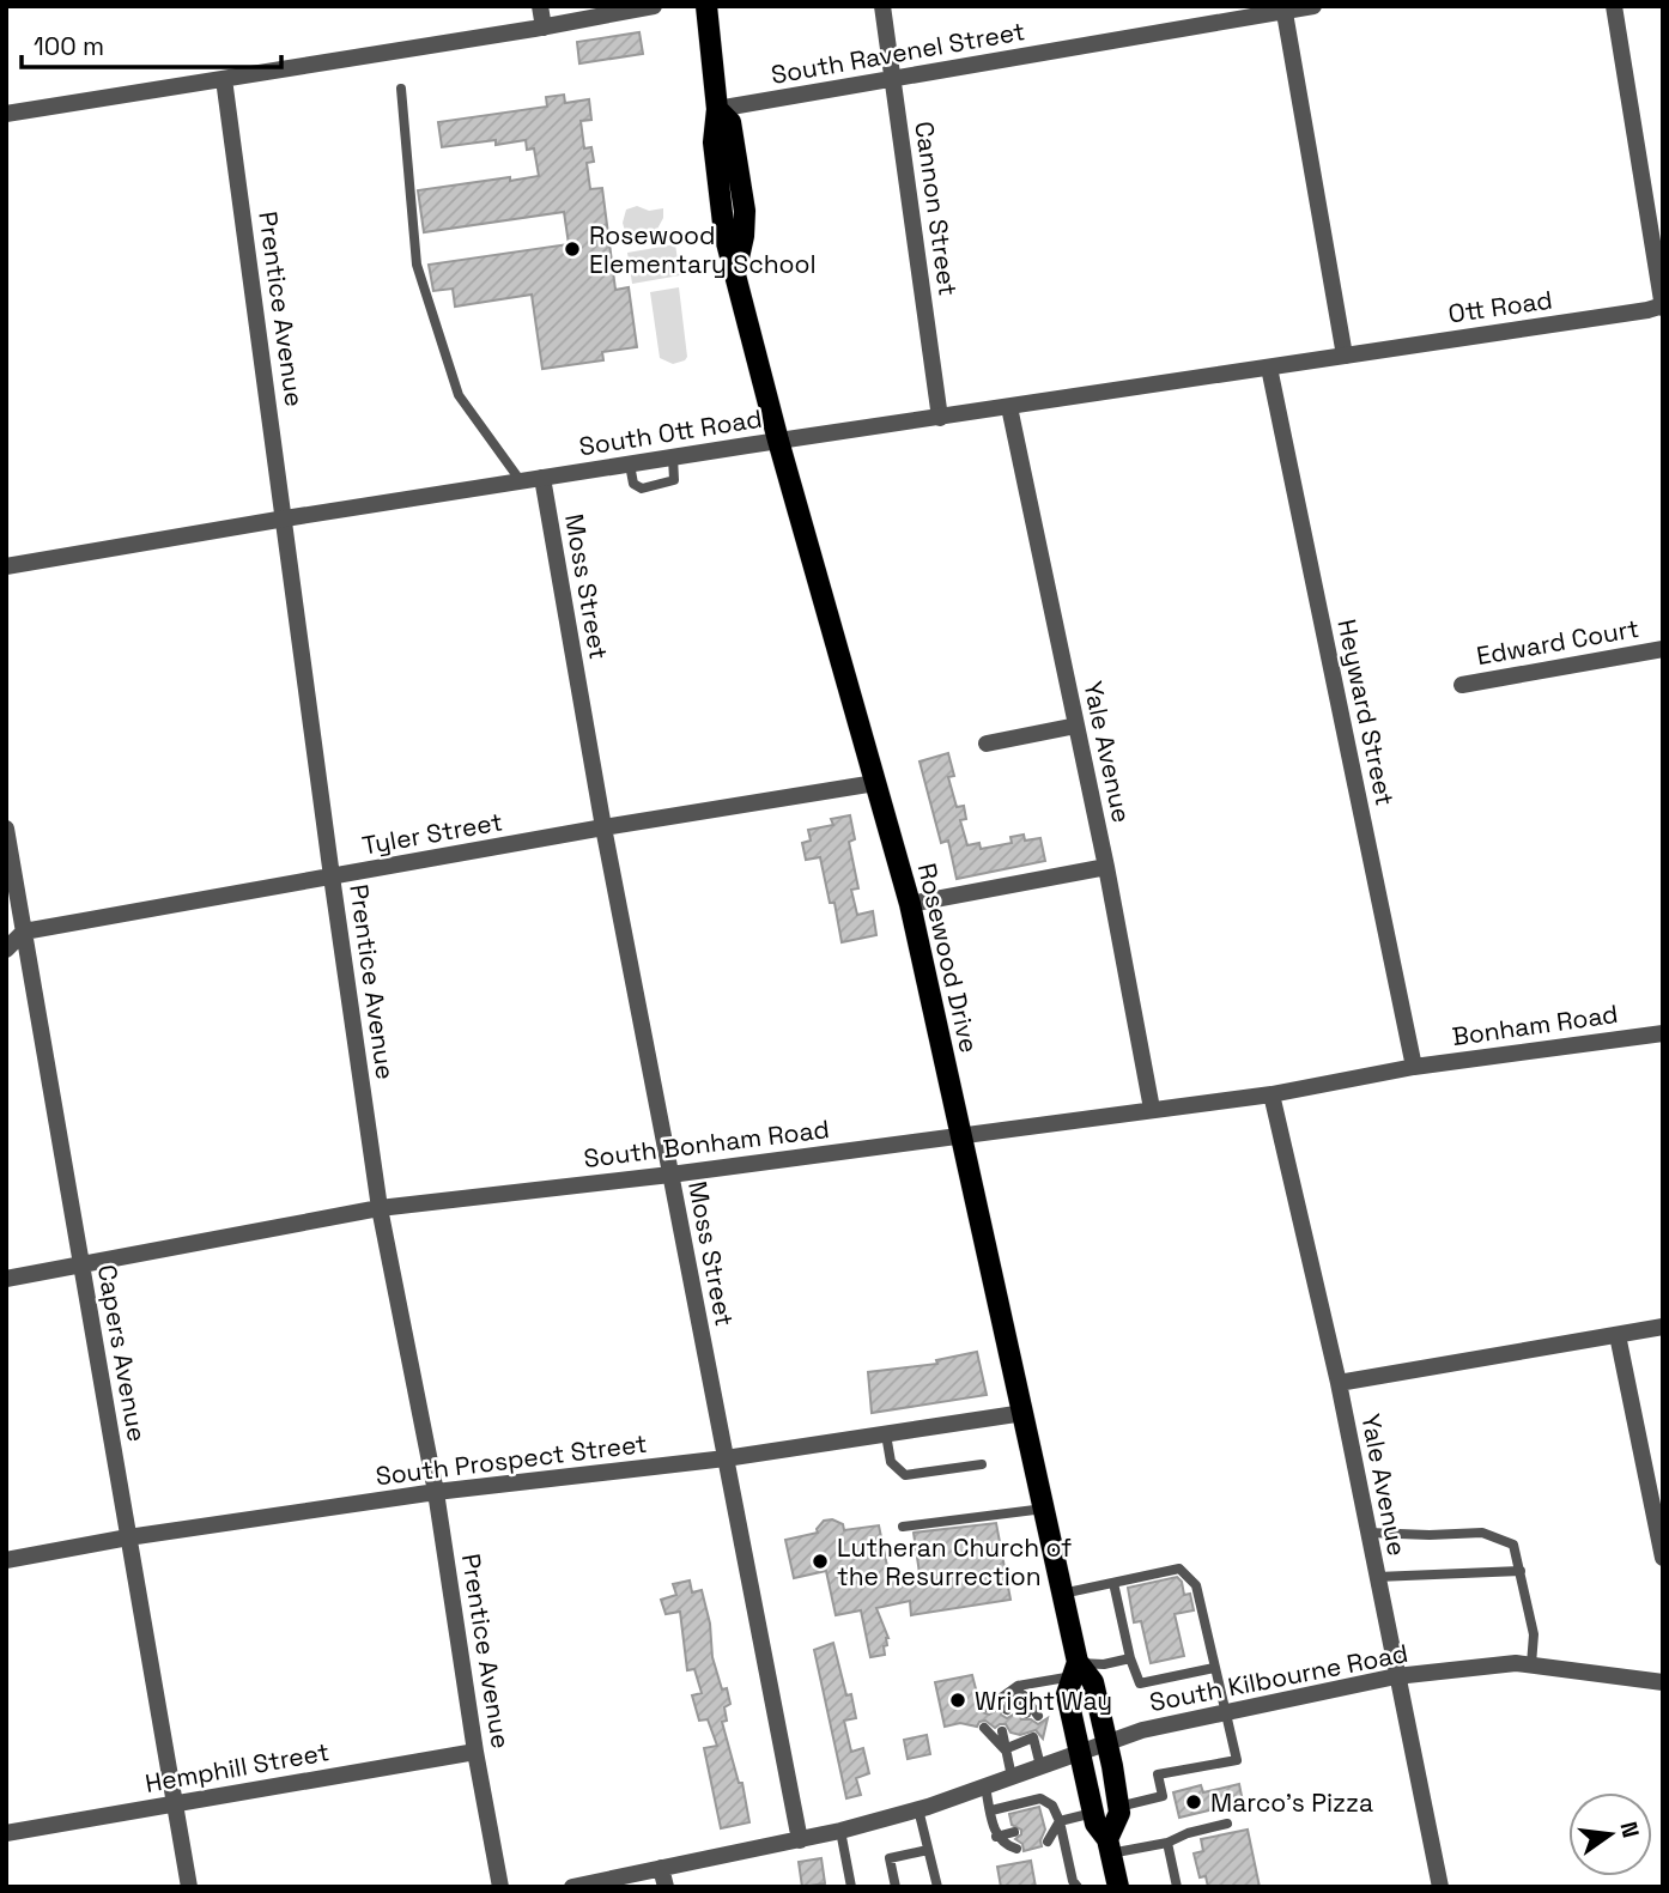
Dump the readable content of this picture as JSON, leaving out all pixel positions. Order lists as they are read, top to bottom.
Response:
{
  "streets": {
    "main road": ["Rosewood Drive"],
    "street": [
      "South Ravenel Street",
      "Cannon Street",
      "Ott Road",
      "Prentice Avenue",
      "South Ott Road",
      "Moss Street",
      "Edward Court",
      "Heyward Street",
      "Yale Avenue",
      "Tyler Street",
      "Bonham Road",
      "South Bonham Road",
      "Capers Avenue",
      "South Prospect Street",
      "South Kilbourne Road",
      "Hemphill Street"
    ]
  },
  "crossings": [
    ["South Ravenel Street", "Cannon Street"],
    ["South Ravenel Street", "Rosewood Drive"],
    ["Cannon Street", "South Ott Road"],
    ["Ott Road", "South Ott Road"],
    ["Prentice Avenue", "South Ott Road"],
    ["Prentice Avenue", "Tyler Street"],
    ["Prentice Avenue", "South Bonham Road"],
    ["Prentice Avenue", "South Prospect Street"],
    ["Prentice Avenue", "Hemphill Street"],
    ["South Ott Road", "Moss Street"],
    ["South Ott Road", "Heyward Street"],
    ["South Ott Road", "Yale Avenue"],
    ["South Ott Road", "Rosewood Drive"],
    ["Moss Street", "Tyler Street"],
    ["Moss Street", "South Bonham Road"],
    ["Moss Street", "South Prospect Street"],
    ["Moss Street", "South Kilbourne Road"],
    ["Heyward Street", "Bonham Road"],
    ["Heyward Street", "South Bonham Road"],
    ["Yale Avenue", "South Bonham Road"],
    ["Yale Avenue", "South Kilbourne Road"],
    ["Tyler Street", "Rosewood Drive"],
    ["Tyler Street", "Capers Avenue"],
    ["Rosewood Drive", "South Bonham Road"],
    ["Rosewood Drive", "South Prospect Street"],
    ["Rosewood Drive", "South Kilbourne Road"],
    ["Bonham Road", "South Bonham Road"],
    ["South Bonham Road", "Capers Avenue"],
    ["Capers Avenue", "South Prospect Street"],
    ["Capers Avenue", "Hemphill Street"]
  ],
  "places": [
    "Rosewood Elementary School",
    "Lutheran Church of the Resurrection",
    "Wright Way",
    "Marco's Pizza"
  ],
  "scale_bar": "100 m",
  "north": "right"
}
